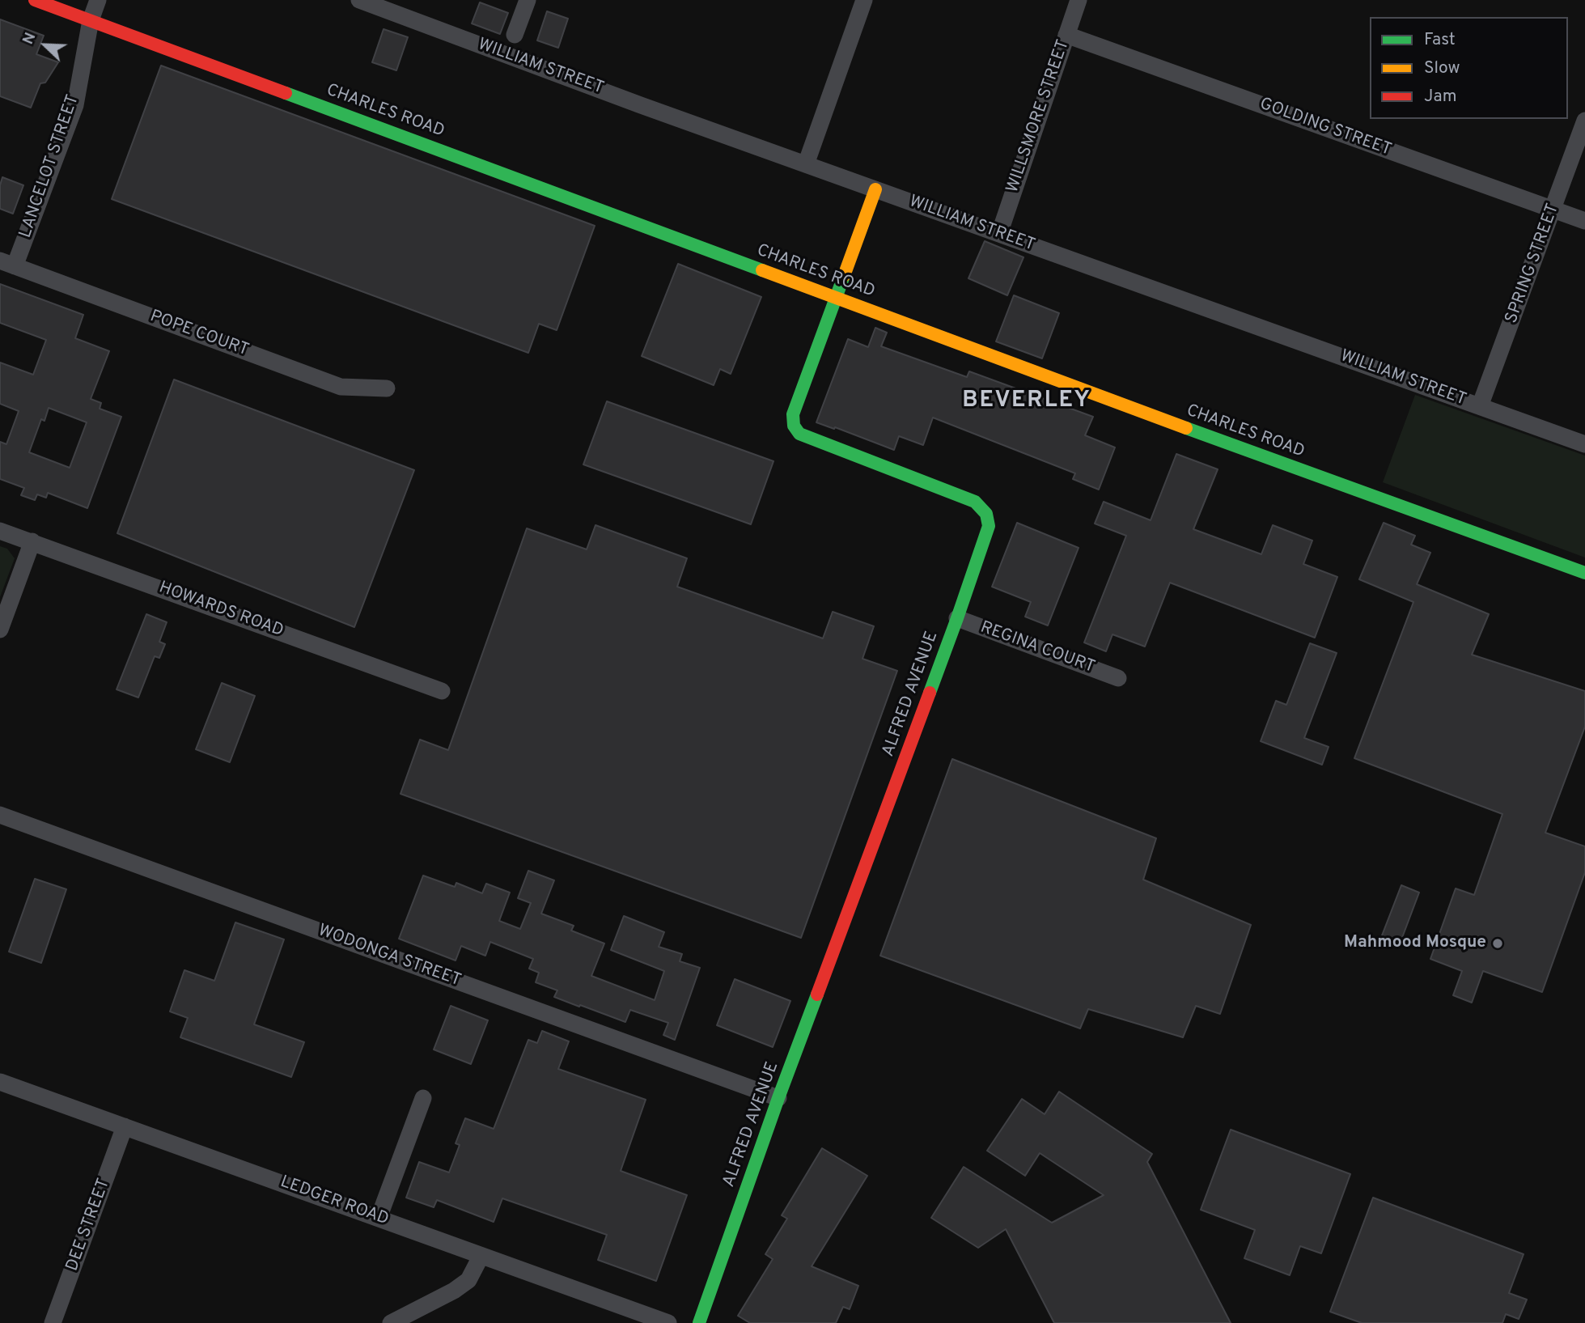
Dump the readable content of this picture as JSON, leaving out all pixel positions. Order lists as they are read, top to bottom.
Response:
{
  "streets": {
    "street": [
      "WILLIAM STREET",
      "CHARLES ROAD",
      "WILLSMORE STREET",
      "GOLDING STREET",
      "LANCELOT STREET",
      "SPRING STREET",
      "POPE COURT",
      "HOWARDS ROAD",
      "REGINA COURT",
      "ALFRED AVENUE",
      "WODONGA STREET",
      "LEDGER ROAD",
      "DEE STREET"
    ]
  },
  "crossings": [
    ["WILLIAM STREET", "WILLSMORE STREET"],
    ["WILLIAM STREET", "SPRING STREET"],
    ["WILLIAM STREET", "ALFRED AVENUE"],
    ["CHARLES ROAD", "LANCELOT STREET"],
    ["CHARLES ROAD", "ALFRED AVENUE"],
    ["WILLSMORE STREET", "GOLDING STREET"],
    ["GOLDING STREET", "SPRING STREET"],
    ["LANCELOT STREET", "POPE COURT"],
    ["REGINA COURT", "ALFRED AVENUE"],
    ["ALFRED AVENUE", "WODONGA STREET"],
    ["LEDGER ROAD", "DEE STREET"]
  ],
  "districts": ["BEVERLEY"],
  "places": ["Mahmood Mosque"],
  "legend": ["Fast", "Slow", "Jam"],
  "north": "top left"
}
